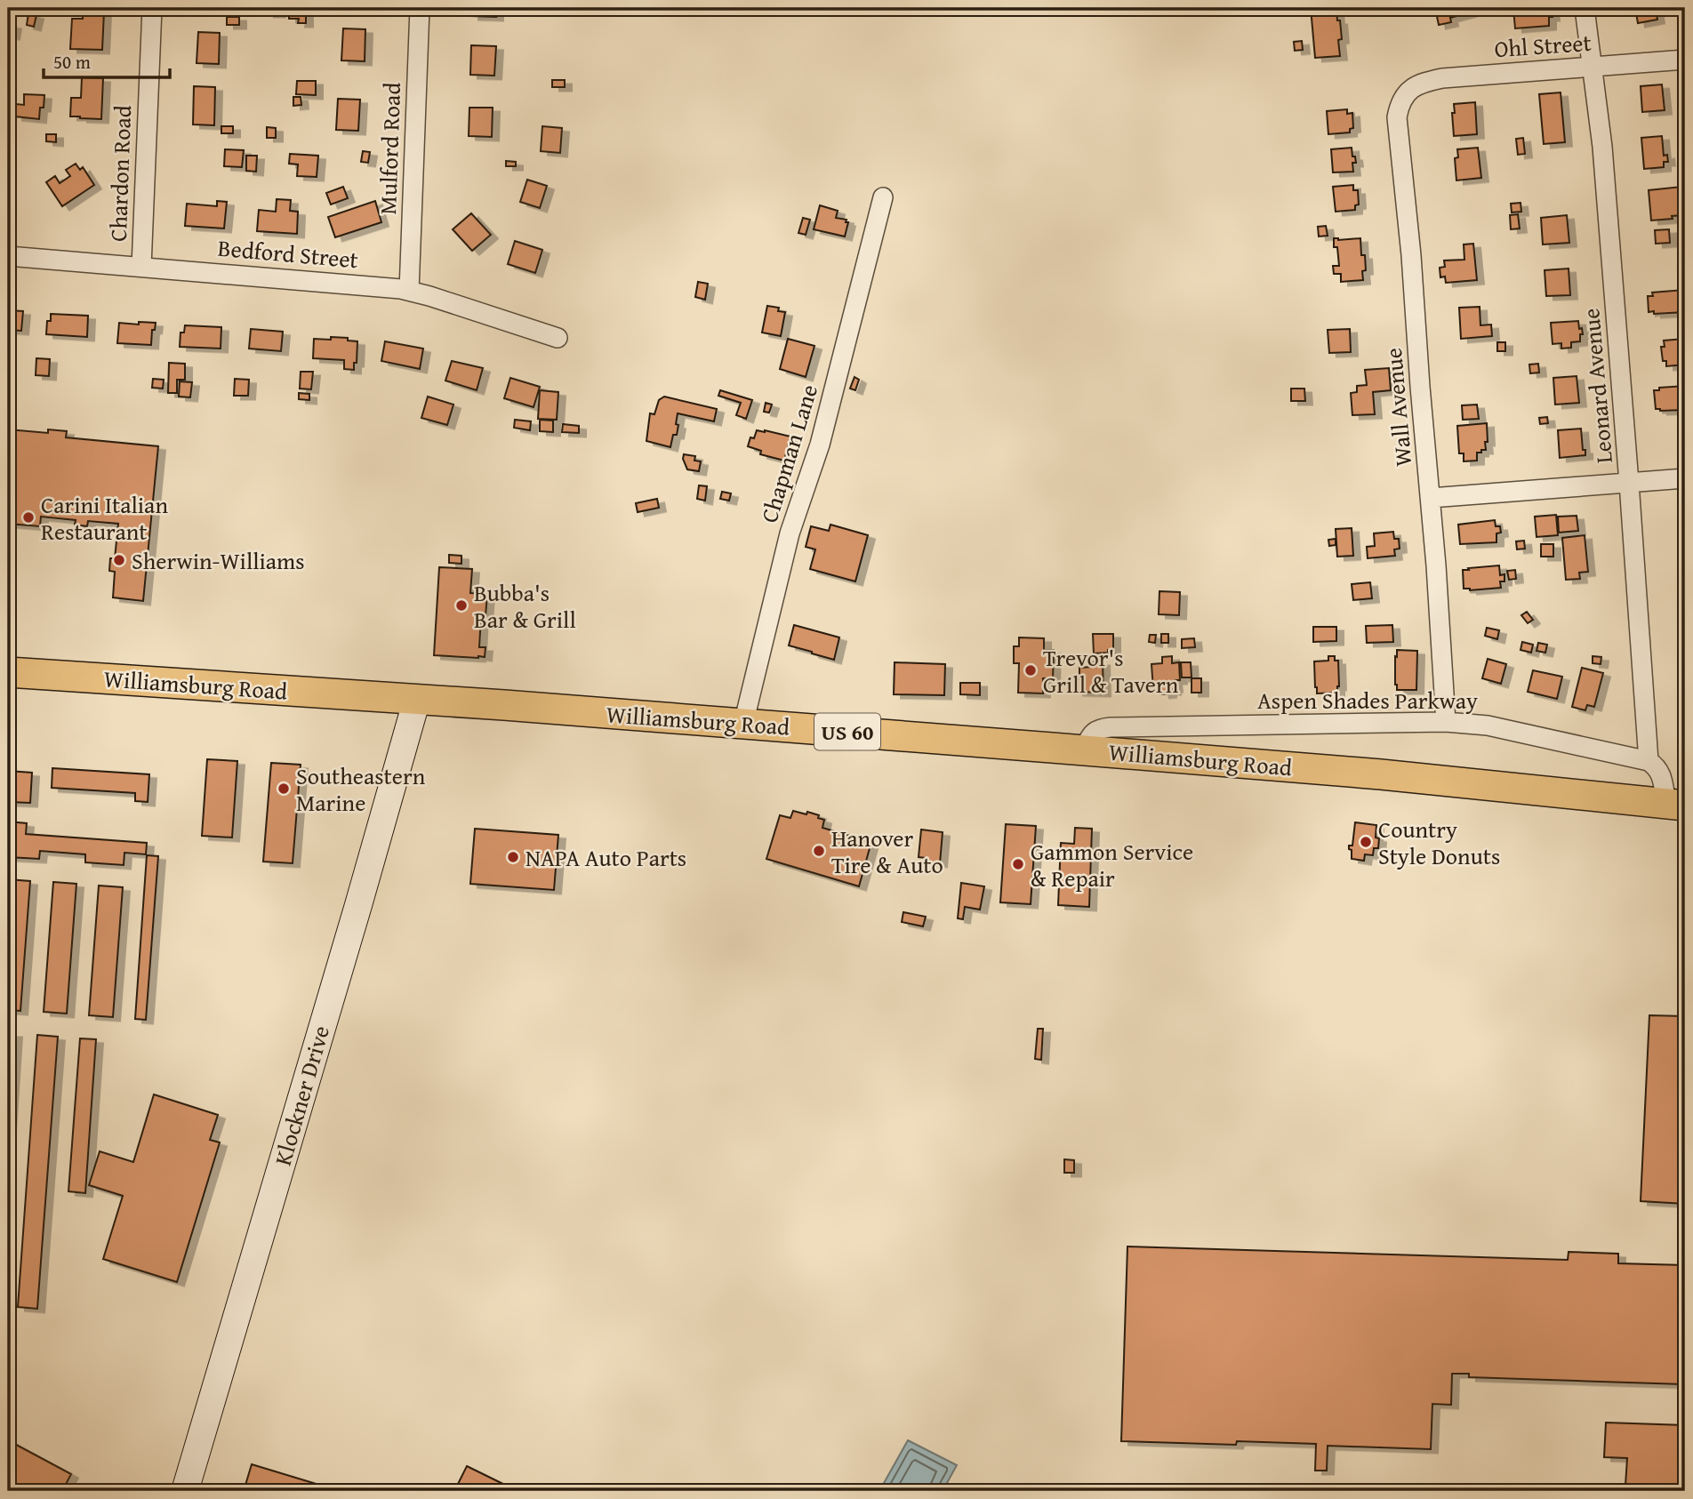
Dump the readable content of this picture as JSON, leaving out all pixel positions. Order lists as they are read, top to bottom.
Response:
{
  "streets": {
    "main road": ["Williamsburg Road", "US 60"],
    "street": [
      "Ohl Street",
      "Mulford Road",
      "Chardon Road",
      "Bedford Street",
      "Leonard Avenue",
      "Wall Avenue",
      "Chapman Lane",
      "Aspen Shades Parkway",
      "Klockner Drive"
    ]
  },
  "crossings": [
    ["Ohl Street", "Leonard Avenue"],
    ["Ohl Street", "Wall Avenue"],
    ["Mulford Road", "Bedford Street"],
    ["Chardon Road", "Bedford Street"],
    ["Leonard Avenue", "Aspen Shades Parkway"],
    ["Wall Avenue", "Aspen Shades Parkway"],
    ["Chapman Lane", "Williamsburg Road"],
    ["Williamsburg Road", "Aspen Shades Parkway"],
    ["Williamsburg Road", "Klockner Drive"]
  ],
  "places": [
    "Carini Italian Restaurant",
    "Sherwin-Williams",
    "Bubba's Bar & Grill",
    "Trevor's Grill & Tavern",
    "Southeastern Marine",
    "Country Style Donuts",
    "Hanover Tire & Auto",
    "NAPA Auto Parts",
    "Gammon Service & Repair"
  ],
  "scale_bar": "50 m"
}
